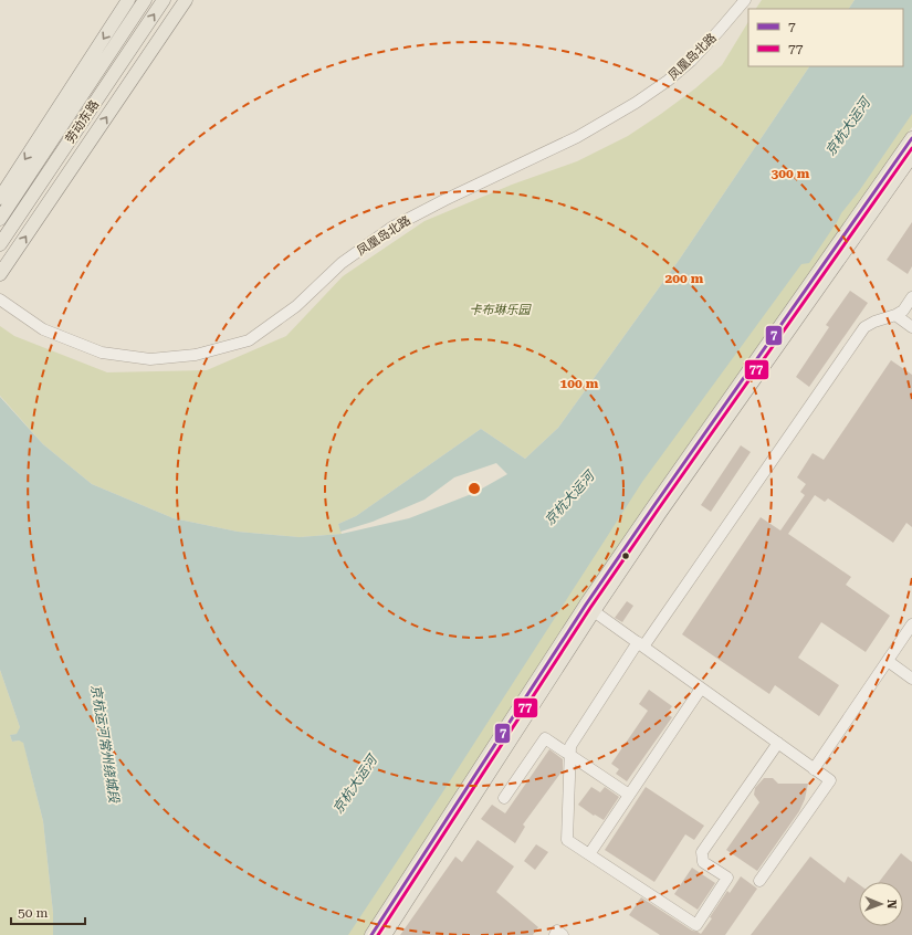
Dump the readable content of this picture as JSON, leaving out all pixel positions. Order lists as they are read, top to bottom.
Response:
{
  "streets": {
    "main road": ["劳动东路"],
    "street": ["凤凰岛北路"]
  },
  "water": ["京杭大运河", "京杭运河常州绕城段"],
  "parks": ["卡布琳乐园"],
  "lines": ["transit line 7", "transit line 77"],
  "legend": ["7", "77"],
  "scale_bar": "50 m",
  "north": "right",
  "rings": ["300 m", "200 m", "100 m"]
}
